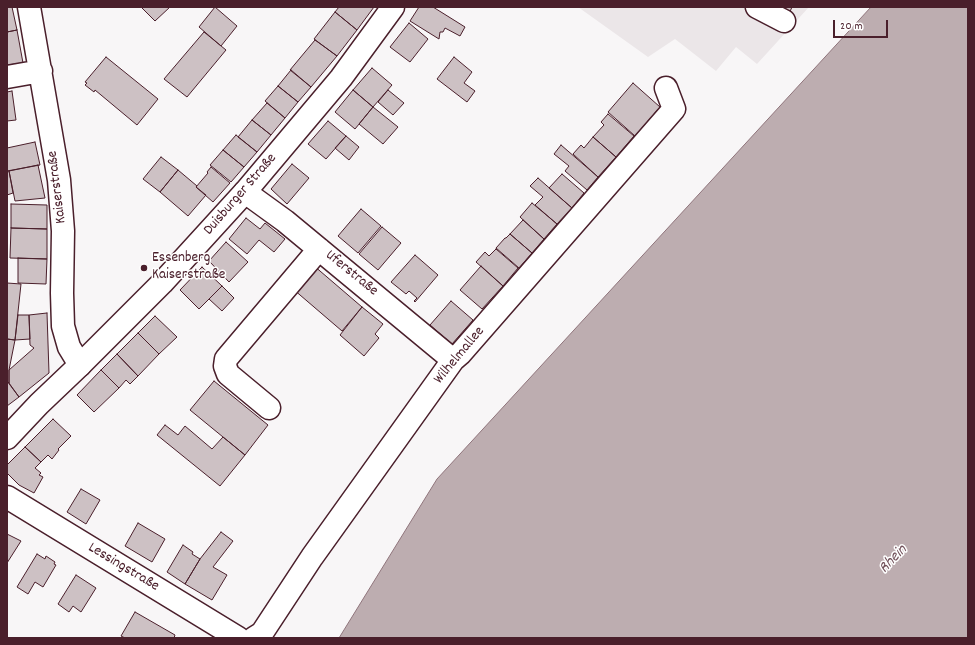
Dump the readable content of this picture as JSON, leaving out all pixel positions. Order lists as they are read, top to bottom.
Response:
{
  "streets": {
    "street": [
      "Kaiserstraße",
      "Duisburger Straße",
      "Uferstraße",
      "Wilhelmallee",
      "Lessingstraße"
    ]
  },
  "crossings": [
    ["Kaiserstraße", "Duisburger Straße"],
    ["Duisburger Straße", "Uferstraße"],
    ["Uferstraße", "Wilhelmallee"]
  ],
  "water": ["Rhein"],
  "places": ["Essenberg Kaiserstraße"],
  "scale_bar": "20 m"
}
